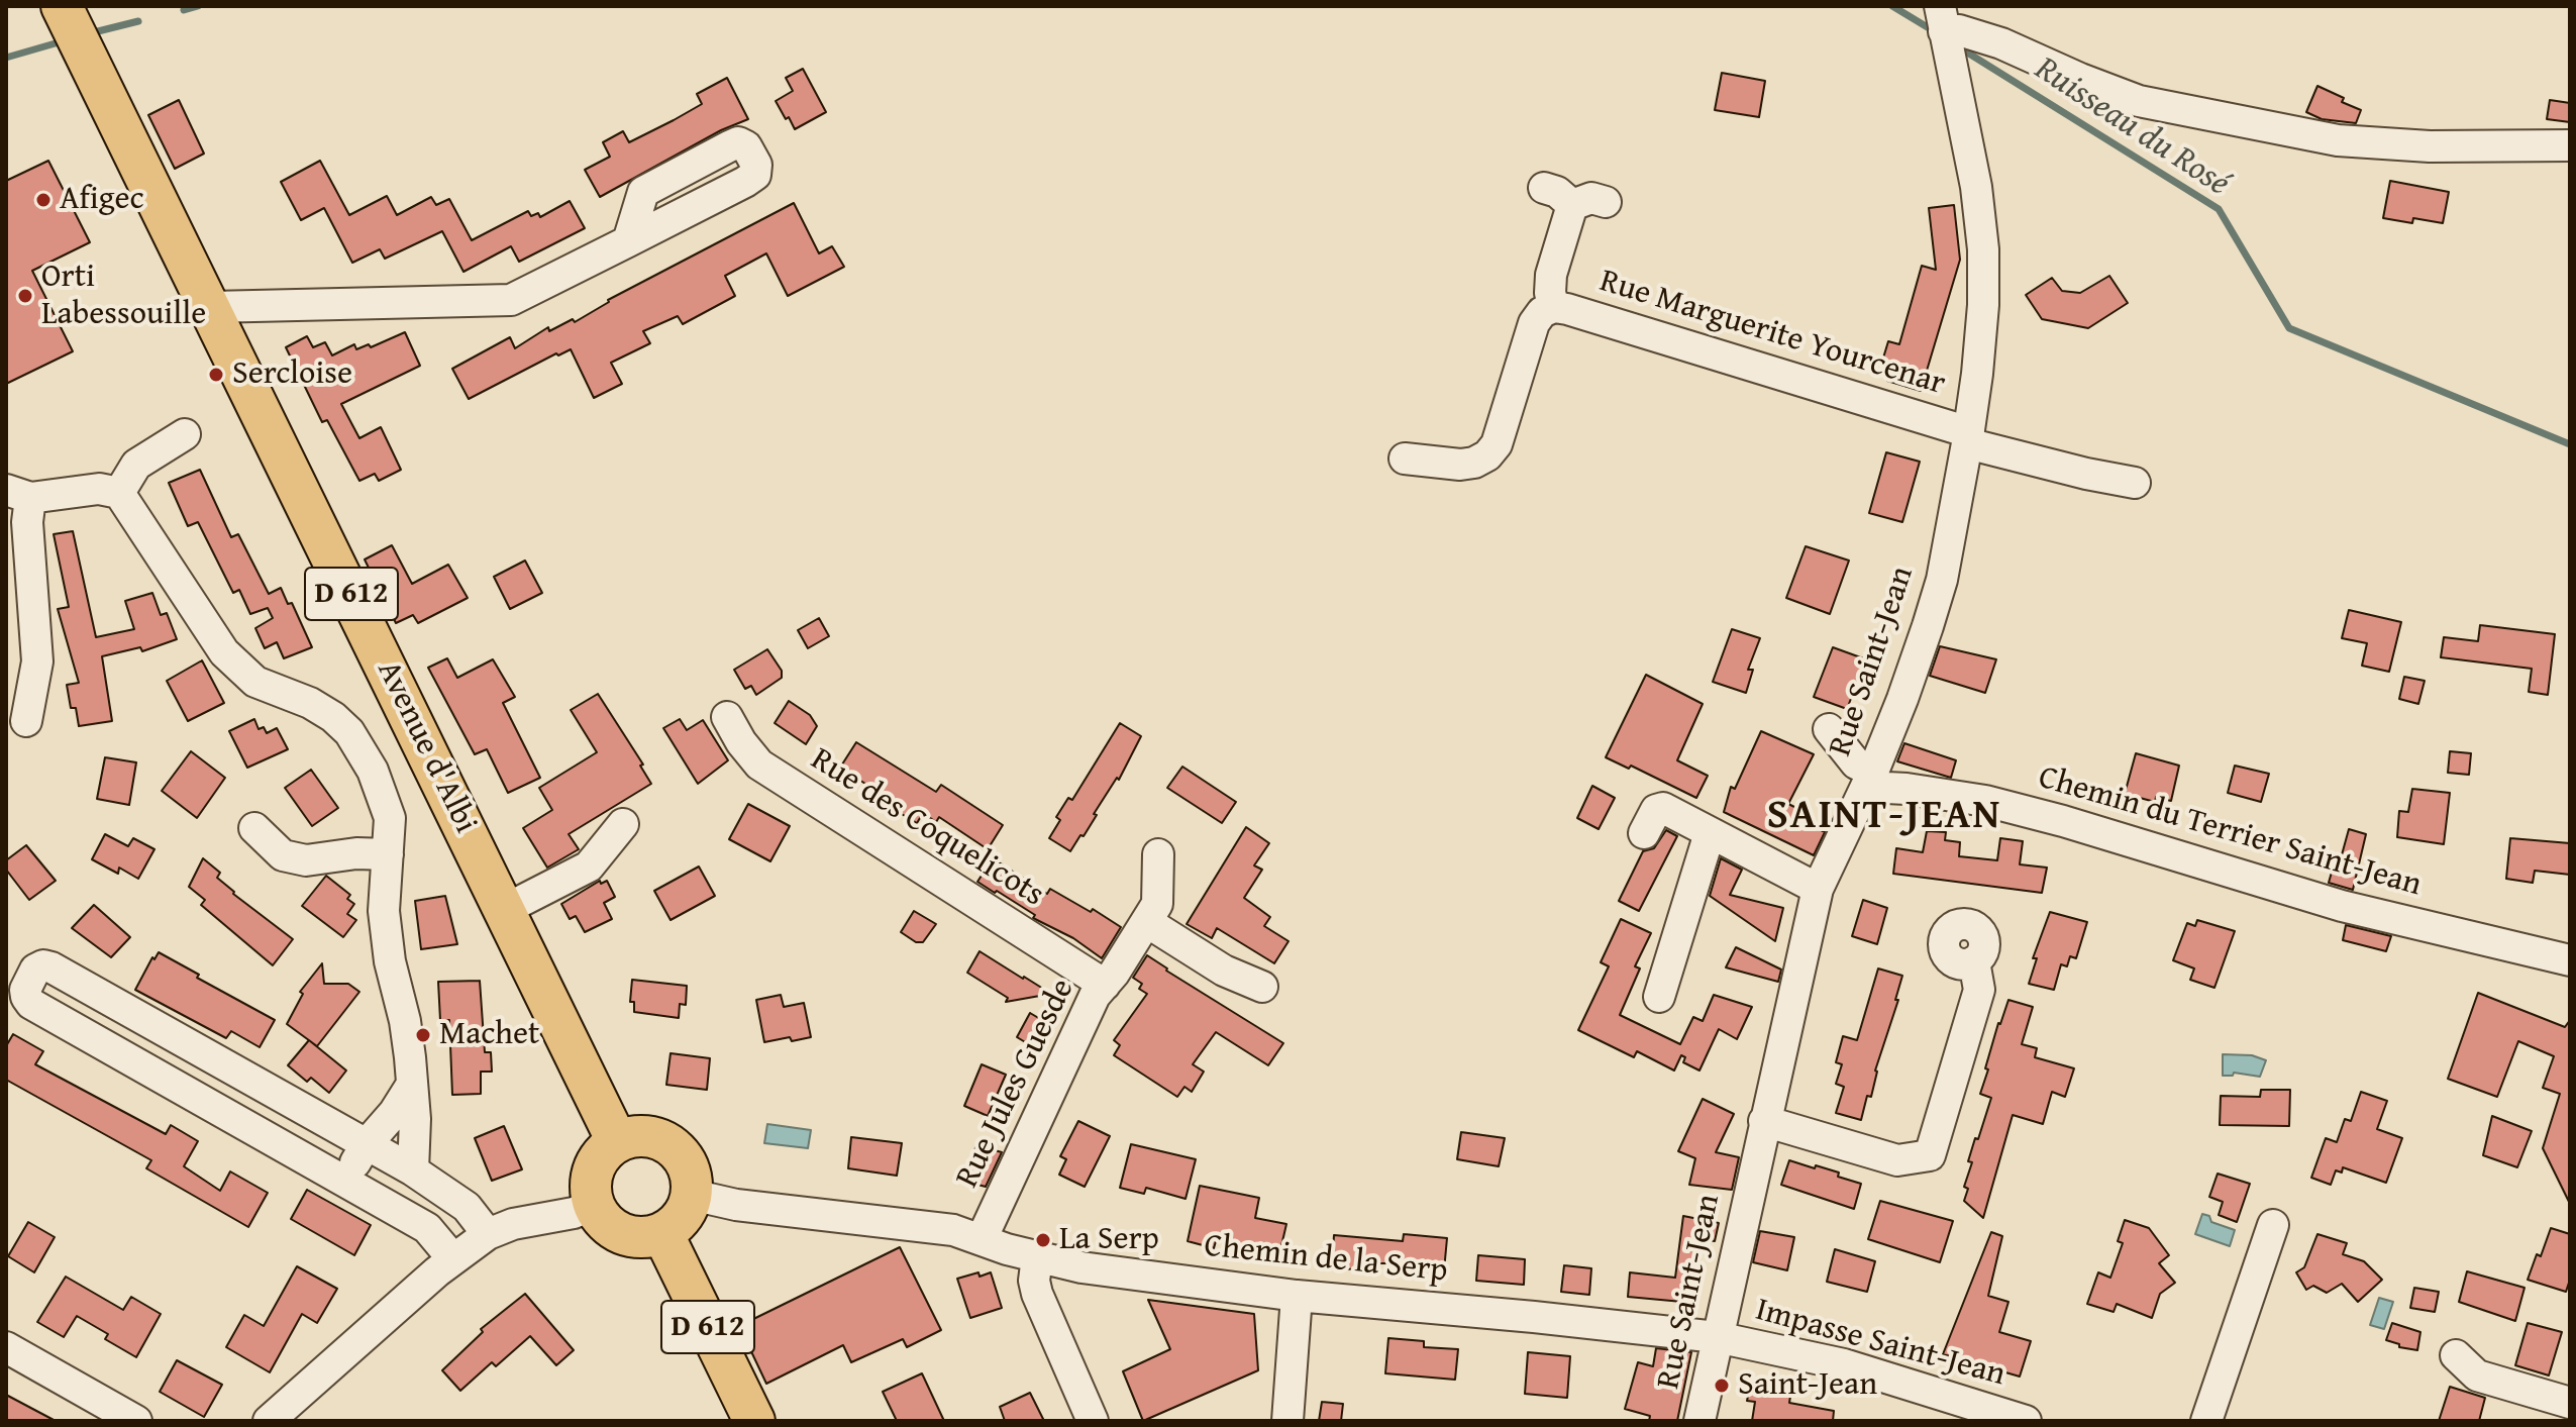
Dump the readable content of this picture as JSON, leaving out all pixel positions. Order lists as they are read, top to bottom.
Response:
{
  "streets": {
    "main road": ["D 612", "Avenue d'Albi"],
    "street": [
      "Rue Marguerite Yourcenar",
      "Rue Saint-Jean",
      "Rue des Coquelicots",
      "Chemin du Terrier Saint-Jean",
      "Rue Jules Guesde",
      "Chemin de la Serp",
      "Impasse Saint-Jean"
    ]
  },
  "crossings": [
    ["Rue Marguerite Yourcenar", "Rue Saint-Jean"],
    ["D 612", "Avenue d'Albi"],
    ["D 612", "Chemin de la Serp"],
    ["Rue Saint-Jean", "Chemin du Terrier Saint-Jean"],
    ["Rue Saint-Jean", "Chemin de la Serp"],
    ["Rue Saint-Jean", "Impasse Saint-Jean"],
    ["Avenue d'Albi", "Chemin de la Serp"],
    ["Rue des Coquelicots", "Rue Jules Guesde"],
    ["Rue Jules Guesde", "Chemin de la Serp"],
    ["Chemin de la Serp", "Impasse Saint-Jean"]
  ],
  "districts": ["SAINT-JEAN"],
  "water": ["Ruisseau du Rosé"],
  "places": [
    "Afigec",
    "Orti Labessouille",
    "Sercloise",
    "Machet",
    "La Serp",
    "Saint-Jean"
  ]
}
